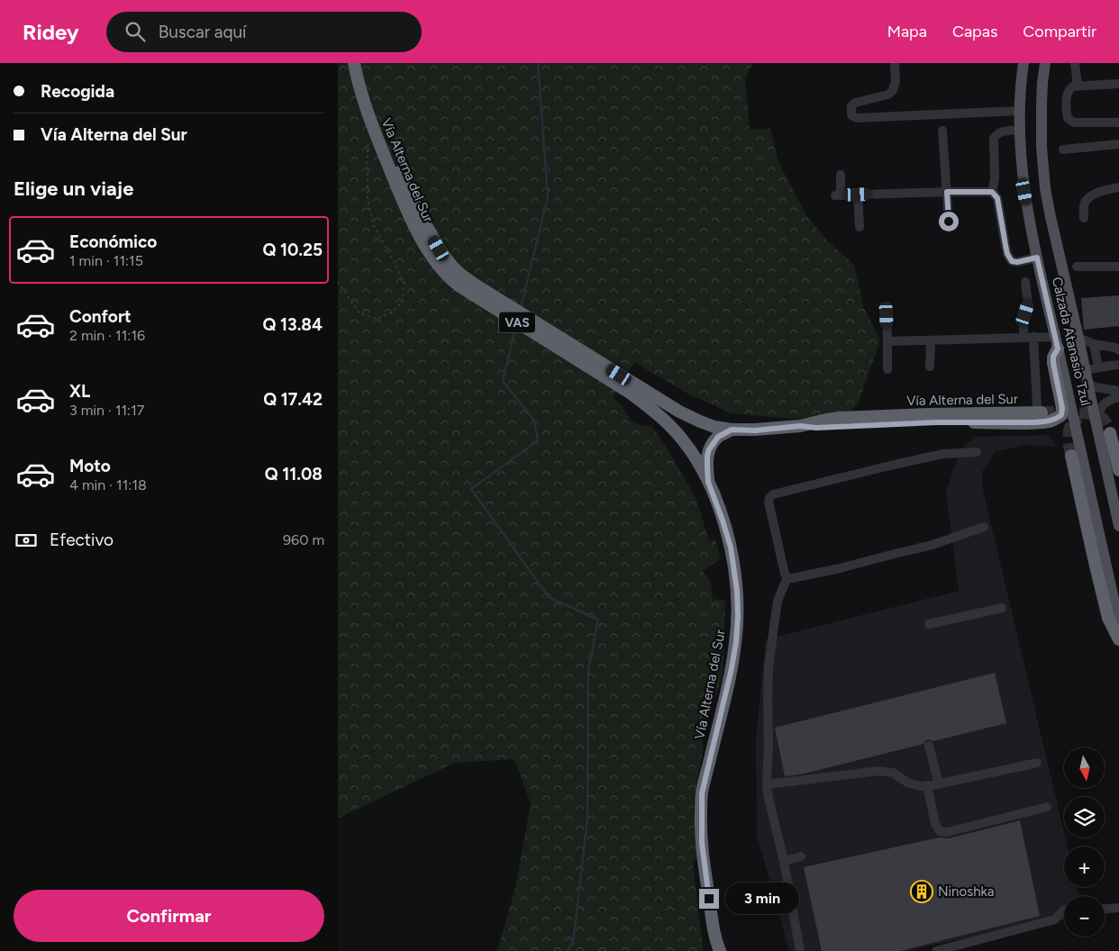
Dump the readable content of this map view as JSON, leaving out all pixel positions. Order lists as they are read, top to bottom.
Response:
{
  "streets": {
    "highway": ["Vía Alterna del Sur", "VAS"],
    "main road": ["Calzada Atanasio Tzul"]
  },
  "places": {
    "building": ["Ninoshka"]
  },
  "north": "bottom",
  "page": {
    "header": "Ridey",
    "search": "Buscar aquí",
    "nav": ["Mapa", "Capas", "Compartir"],
    "banner": ["Recogida", "Vía Alterna del Sur"],
    "heading": "Elige un viaje",
    "list": [
      {
        "name": "Económico",
        "note": "1 min · 11:15",
        "value": "Q 10.25"
      },
      {
        "name": "Confort",
        "note": "2 min · 11:16",
        "value": "Q 13.84"
      },
      {
        "name": "XL",
        "note": "3 min · 11:17",
        "value": "Q 17.42"
      },
      {
        "name": "Moto",
        "note": "4 min · 11:18",
        "value": "Q 11.08"
      }
    ],
    "pay": ["Efectivo", "960 m"],
    "map_buttons": ["+", "−"],
    "buttons": "Confirmar",
    "bubble": "3 min"
  }
}
